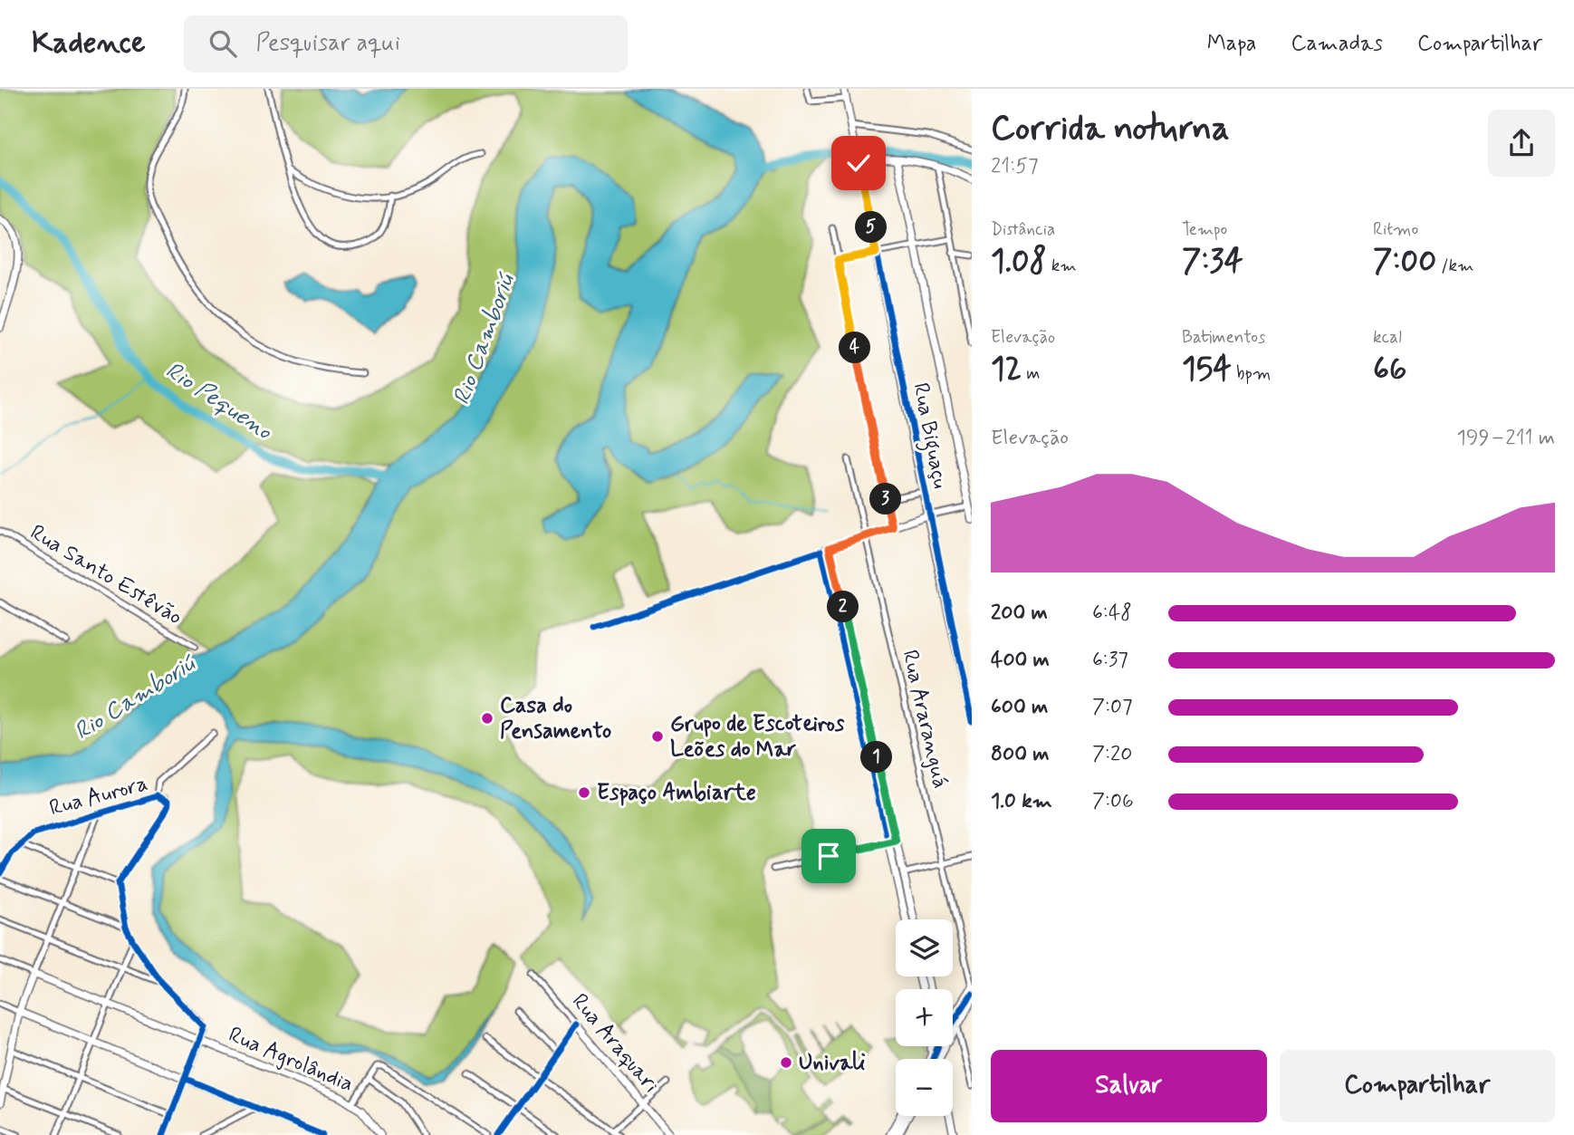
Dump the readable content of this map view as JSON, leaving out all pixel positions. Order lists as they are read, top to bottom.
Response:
{
  "streets": {
    "street": [
      "Rua Biguaçu",
      "Rua Santo Estêvão",
      "Rua Araranguá",
      "Rua Aurora",
      "Rua Araquari",
      "Rua Agrolândia"
    ]
  },
  "water": ["Rio Camboriú", "Rio Pequeno"],
  "places": [
    "Casa do Pensamento",
    "Grupo de Escoteiros Leões do Mar",
    "Espaço Ambiarte",
    "Univali"
  ],
  "page": {
    "header": "Kadence",
    "search": "Pesquisar aqui",
    "nav": ["Mapa", "Camadas", "Compartilhar"],
    "heading": ["Corrida noturna", "21:57"],
    "stats": [
      ["Distância", "1.08 km"],
      ["Tempo", "7:34"],
      ["Ritmo", "7:00 /km"],
      ["Elevação", "12 m"],
      ["Batimentos", "154 bpm"],
      ["kcal", "66"]
    ],
    "pins": [
      "5",
      "4",
      "3",
      "2",
      "1"
    ],
    "chart": ["Elevação", "199–211 m"],
    "list": [
      {
        "name": "200 m",
        "note": "6:48"
      },
      {
        "name": "400 m",
        "note": "6:37"
      },
      {
        "name": "600 m",
        "note": "7:07"
      },
      {
        "name": "800 m",
        "note": "7:20"
      },
      {
        "name": "1.0 km",
        "note": "7:06"
      }
    ],
    "map_buttons": ["+", "−"],
    "buttons": ["Salvar", "Compartilhar"]
  }
}
